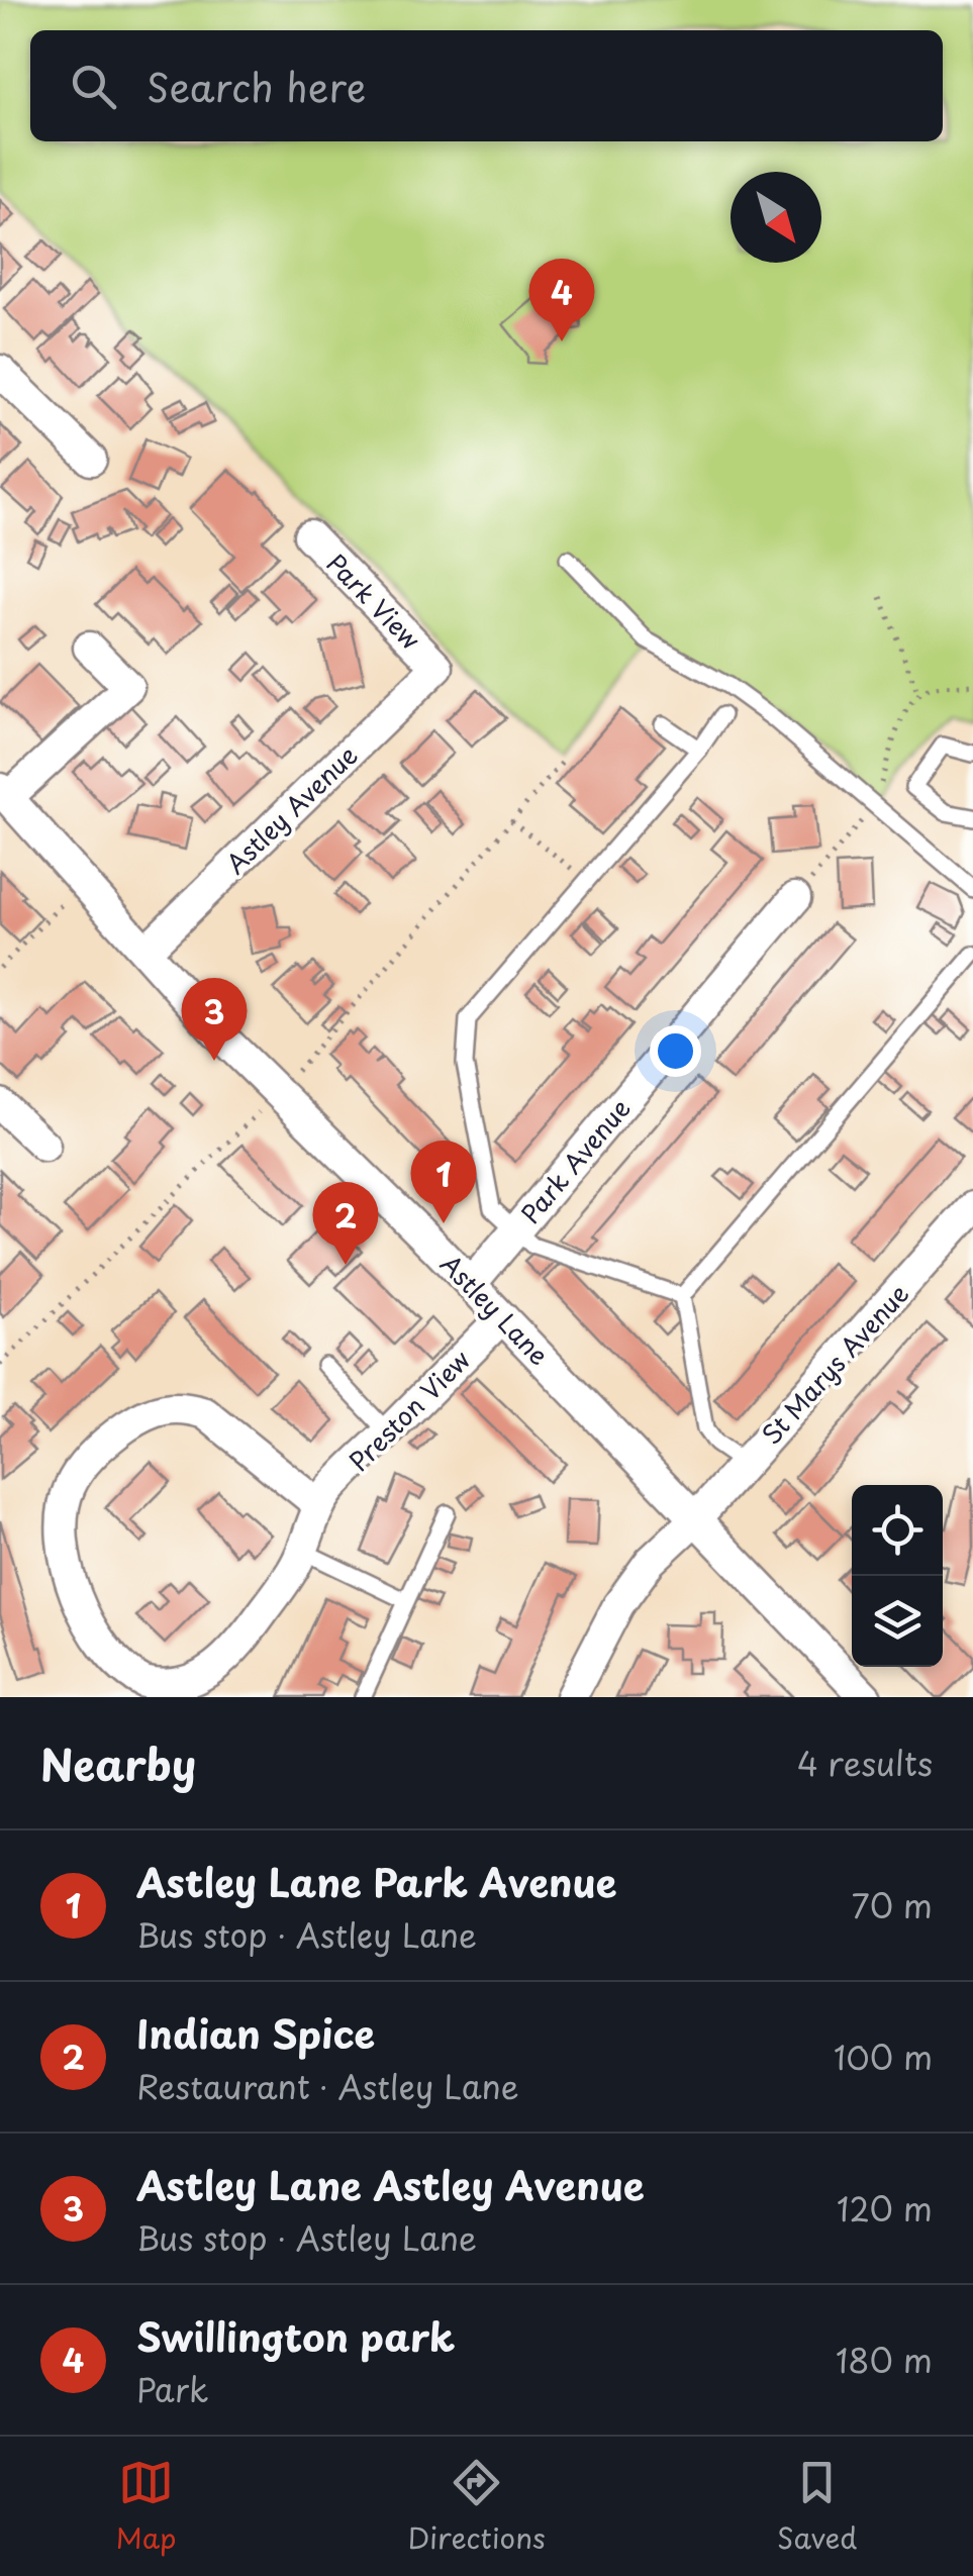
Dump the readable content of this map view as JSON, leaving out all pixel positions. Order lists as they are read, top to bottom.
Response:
{
  "streets": {
    "street": [
      "Park View",
      "Astley Avenue",
      "Park Avenue",
      "Astley Lane",
      "St Marys Avenue",
      "Preston View"
    ]
  },
  "crossings": [
    ["Park View", "Astley Avenue"],
    ["Astley Avenue", "Astley Lane"],
    ["Park Avenue", "Astley Lane"],
    ["Astley Lane", "St Marys Avenue"],
    ["Astley Lane", "Preston View"]
  ],
  "north": "bottom right",
  "page": {
    "search": "Search here",
    "pins": [
      "4",
      "3",
      "1",
      "2"
    ],
    "heading": ["Nearby", "4 results"],
    "list": [
      {
        "mark": "1",
        "name": "Astley Lane Park Avenue",
        "note": "Bus stop · Astley Lane",
        "value": "70 m"
      },
      {
        "mark": "2",
        "name": "Indian Spice",
        "note": "Restaurant · Astley Lane",
        "value": "100 m"
      },
      {
        "mark": "3",
        "name": "Astley Lane Astley Avenue",
        "note": "Bus stop · Astley Lane",
        "value": "120 m"
      },
      {
        "mark": "4",
        "name": "Swillington park",
        "note": "Park",
        "value": "180 m"
      }
    ],
    "nav": ["Map", "Directions", "Saved"]
  }
}
